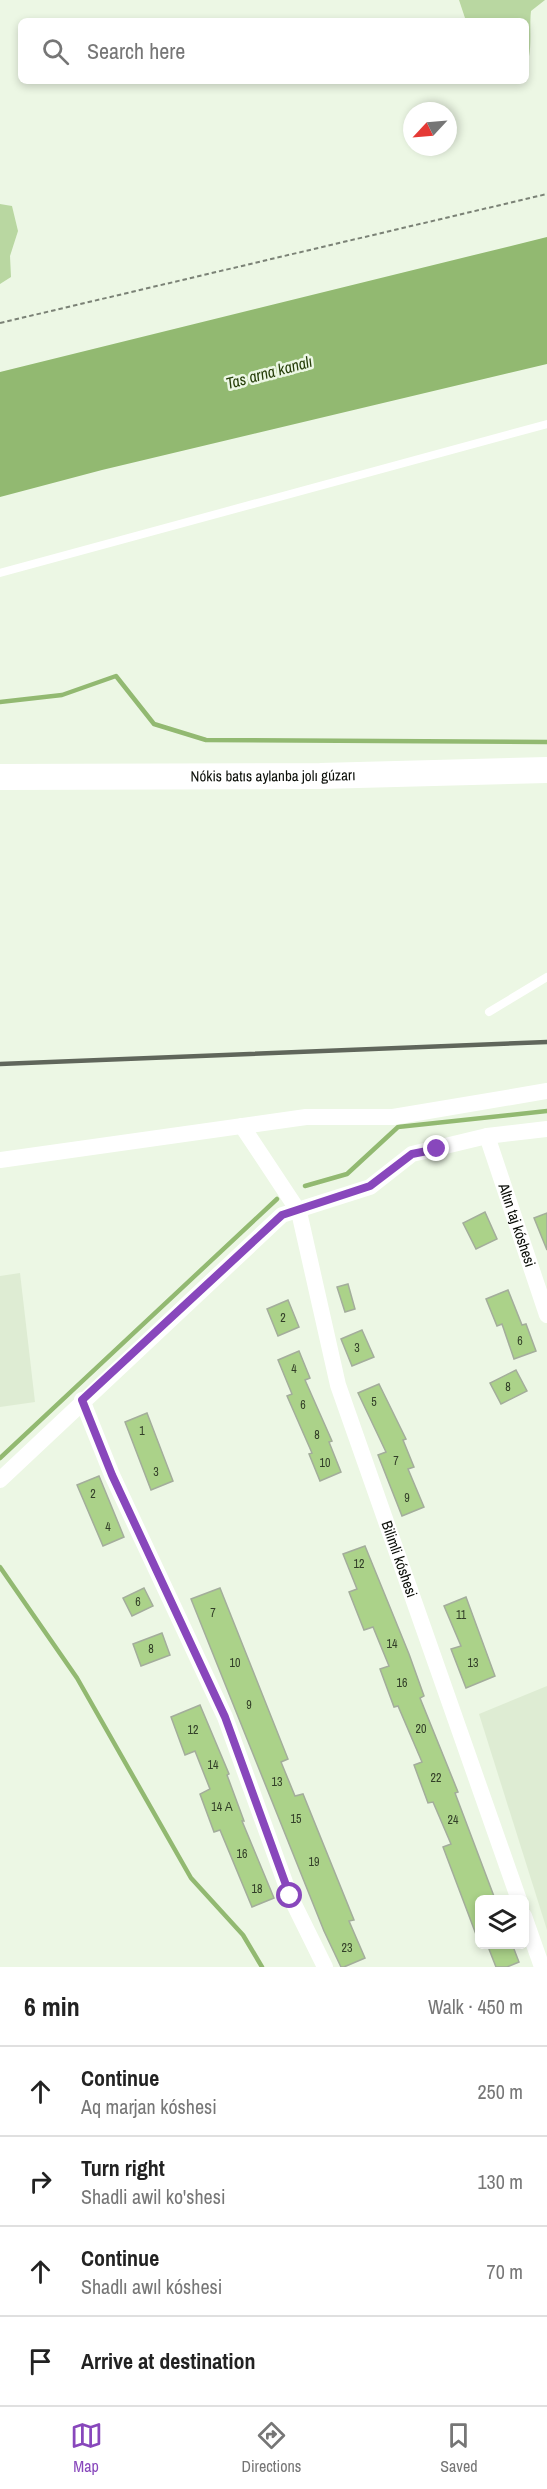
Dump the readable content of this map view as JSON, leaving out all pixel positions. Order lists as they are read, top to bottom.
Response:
{
  "streets": {
    "main road": ["Nókis batıs aylanba jolı gúzarı"],
    "street": ["Altın taj kóshesi", "Bilimli kóshesi"]
  },
  "water": ["Tas arna kanalı"],
  "house_numbers": [
    "2",
    "6",
    "3",
    "4",
    "8",
    "5",
    "6",
    "1",
    "8",
    "7",
    "10",
    "3",
    "2",
    "9",
    "4",
    "12",
    "6",
    "7",
    "11",
    "14",
    "8",
    "10",
    "13",
    "16",
    "9",
    "20",
    "12",
    "14",
    "22",
    "13",
    "14 А",
    "15",
    "24",
    "16",
    "19",
    "18",
    "23"
  ],
  "north": "bottom left",
  "page": {
    "search": "Search here",
    "heading": ["6 min", "Walk · 450 m"],
    "list": [
      ["Continue", "Aq marjan kóshesi", "250 m"],
      ["Turn right", "Shadli awil ko'shesi", "130 m"],
      ["Continue", "Shadlı awıl kóshesi", "70 m"],
      "Arrive at destination"
    ],
    "nav": ["Map", "Directions", "Saved"]
  }
}
